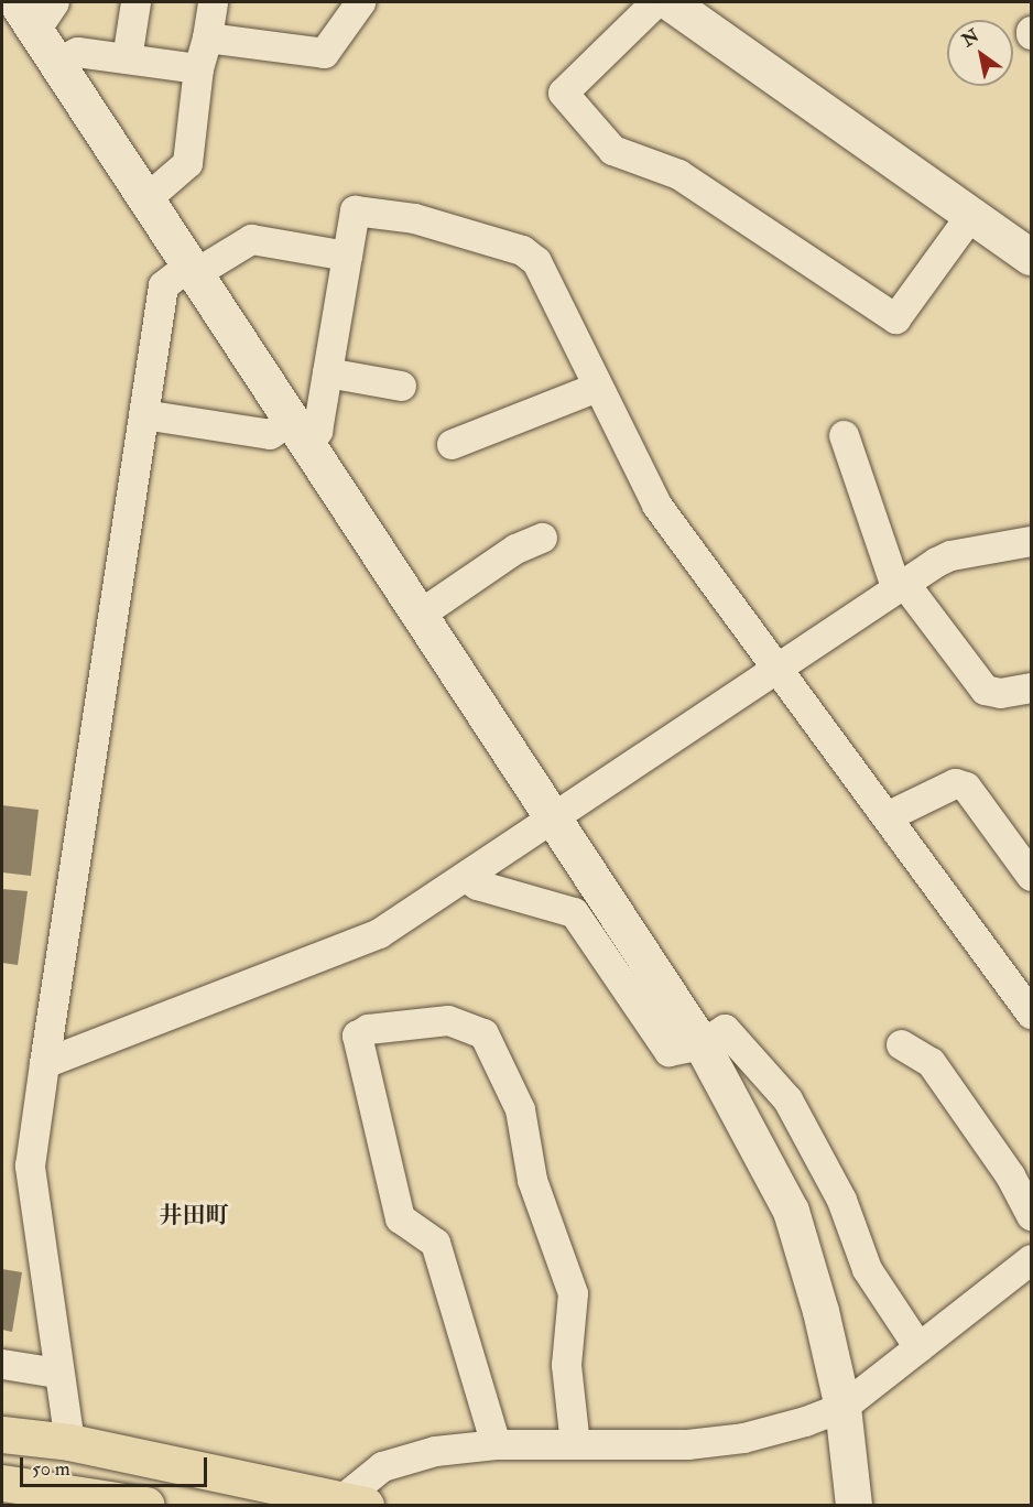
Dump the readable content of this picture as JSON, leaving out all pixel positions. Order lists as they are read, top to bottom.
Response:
{
  "districts": ["井田町"],
  "scale_bar": "50 m",
  "north": "top left"
}
